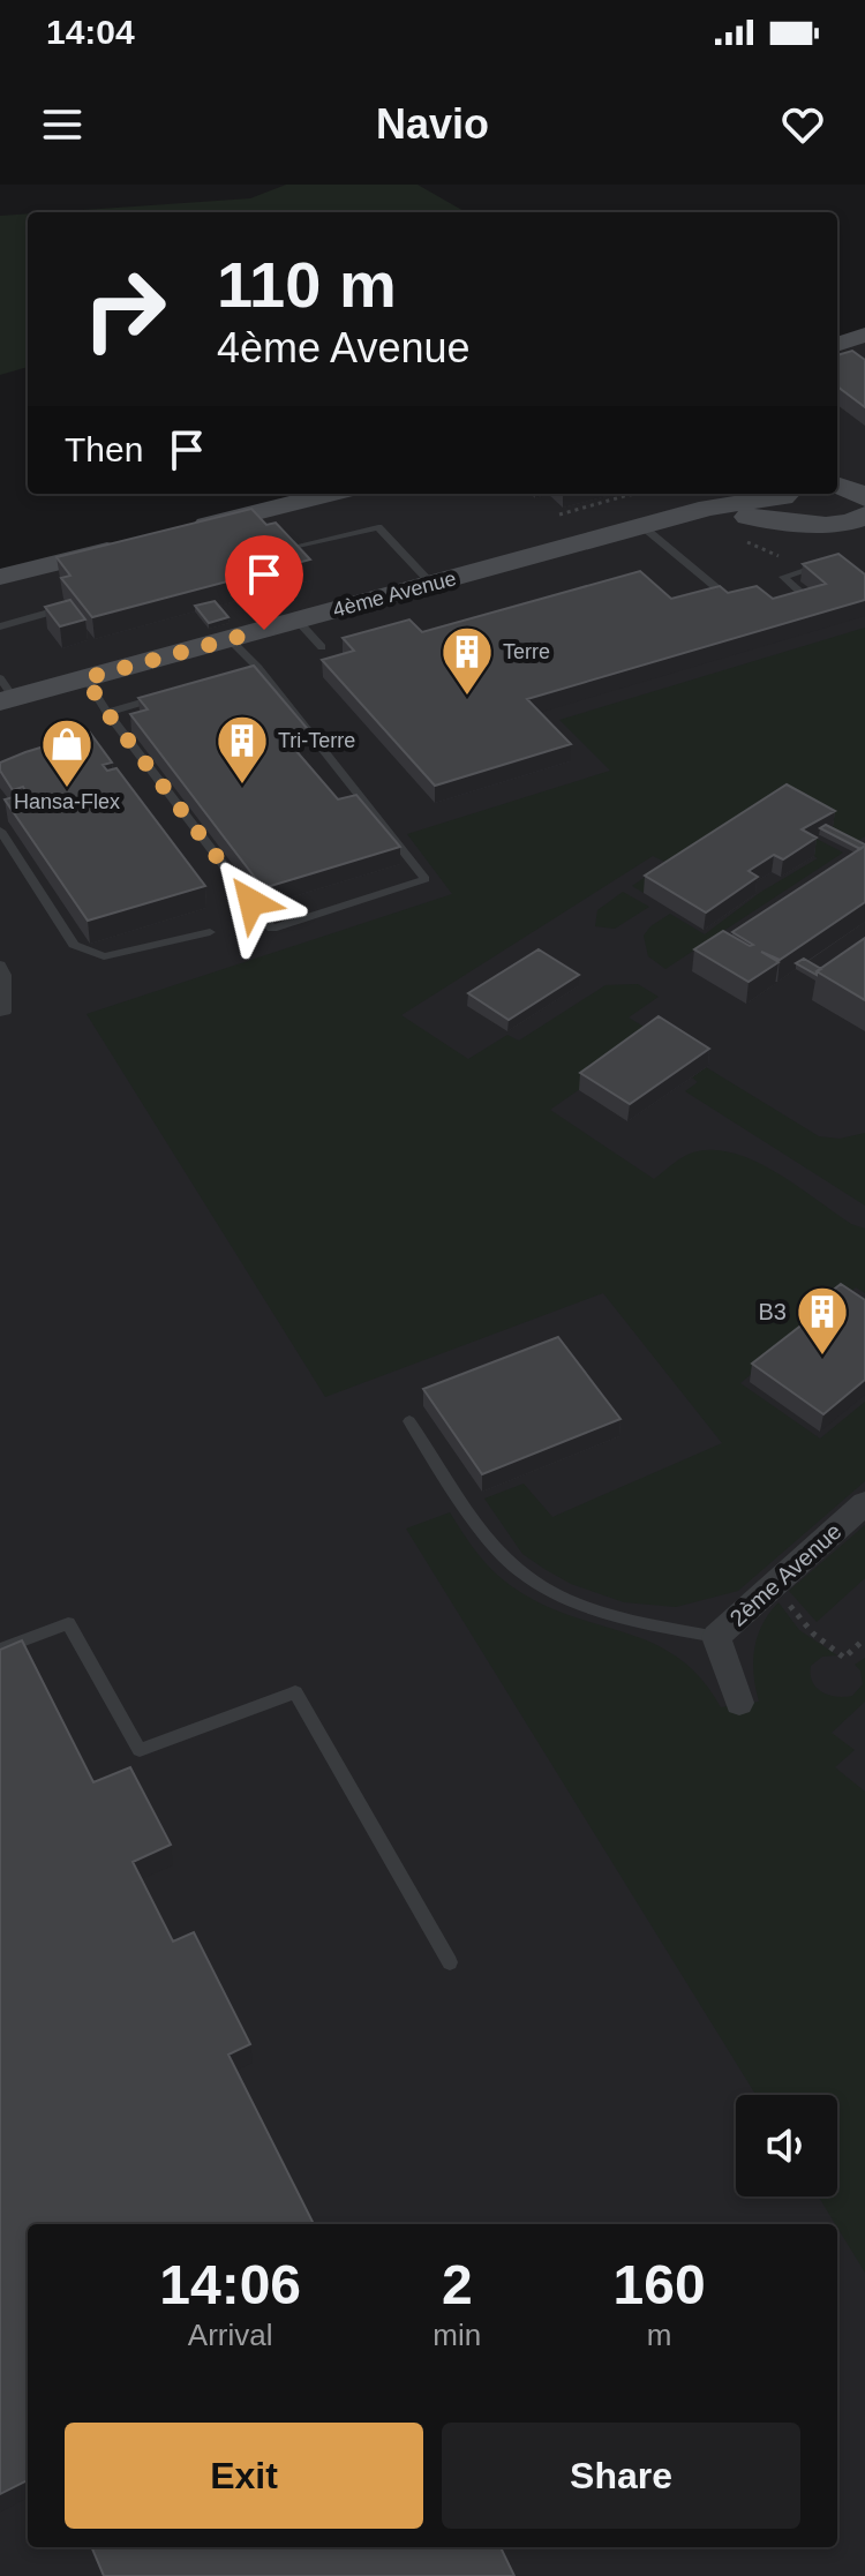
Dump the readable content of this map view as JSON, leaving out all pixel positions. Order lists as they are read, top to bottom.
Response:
{
  "streets": {
    "street": ["4ème Avenue", "2ème Avenue"]
  },
  "places": {
    "building": ["Terre", "Tri-Terre", "B3"],
    "shop": ["Hansa-Flex"]
  },
  "page": {
    "status": "14:04",
    "header": "Navio",
    "turn": ["110 m", "4ème Avenue"],
    "then": "Then",
    "eta": [
      "14:06",
      "Arrival",
      "2",
      "min",
      "160",
      "m"
    ],
    "buttons": ["Exit", "Share"]
  }
}
